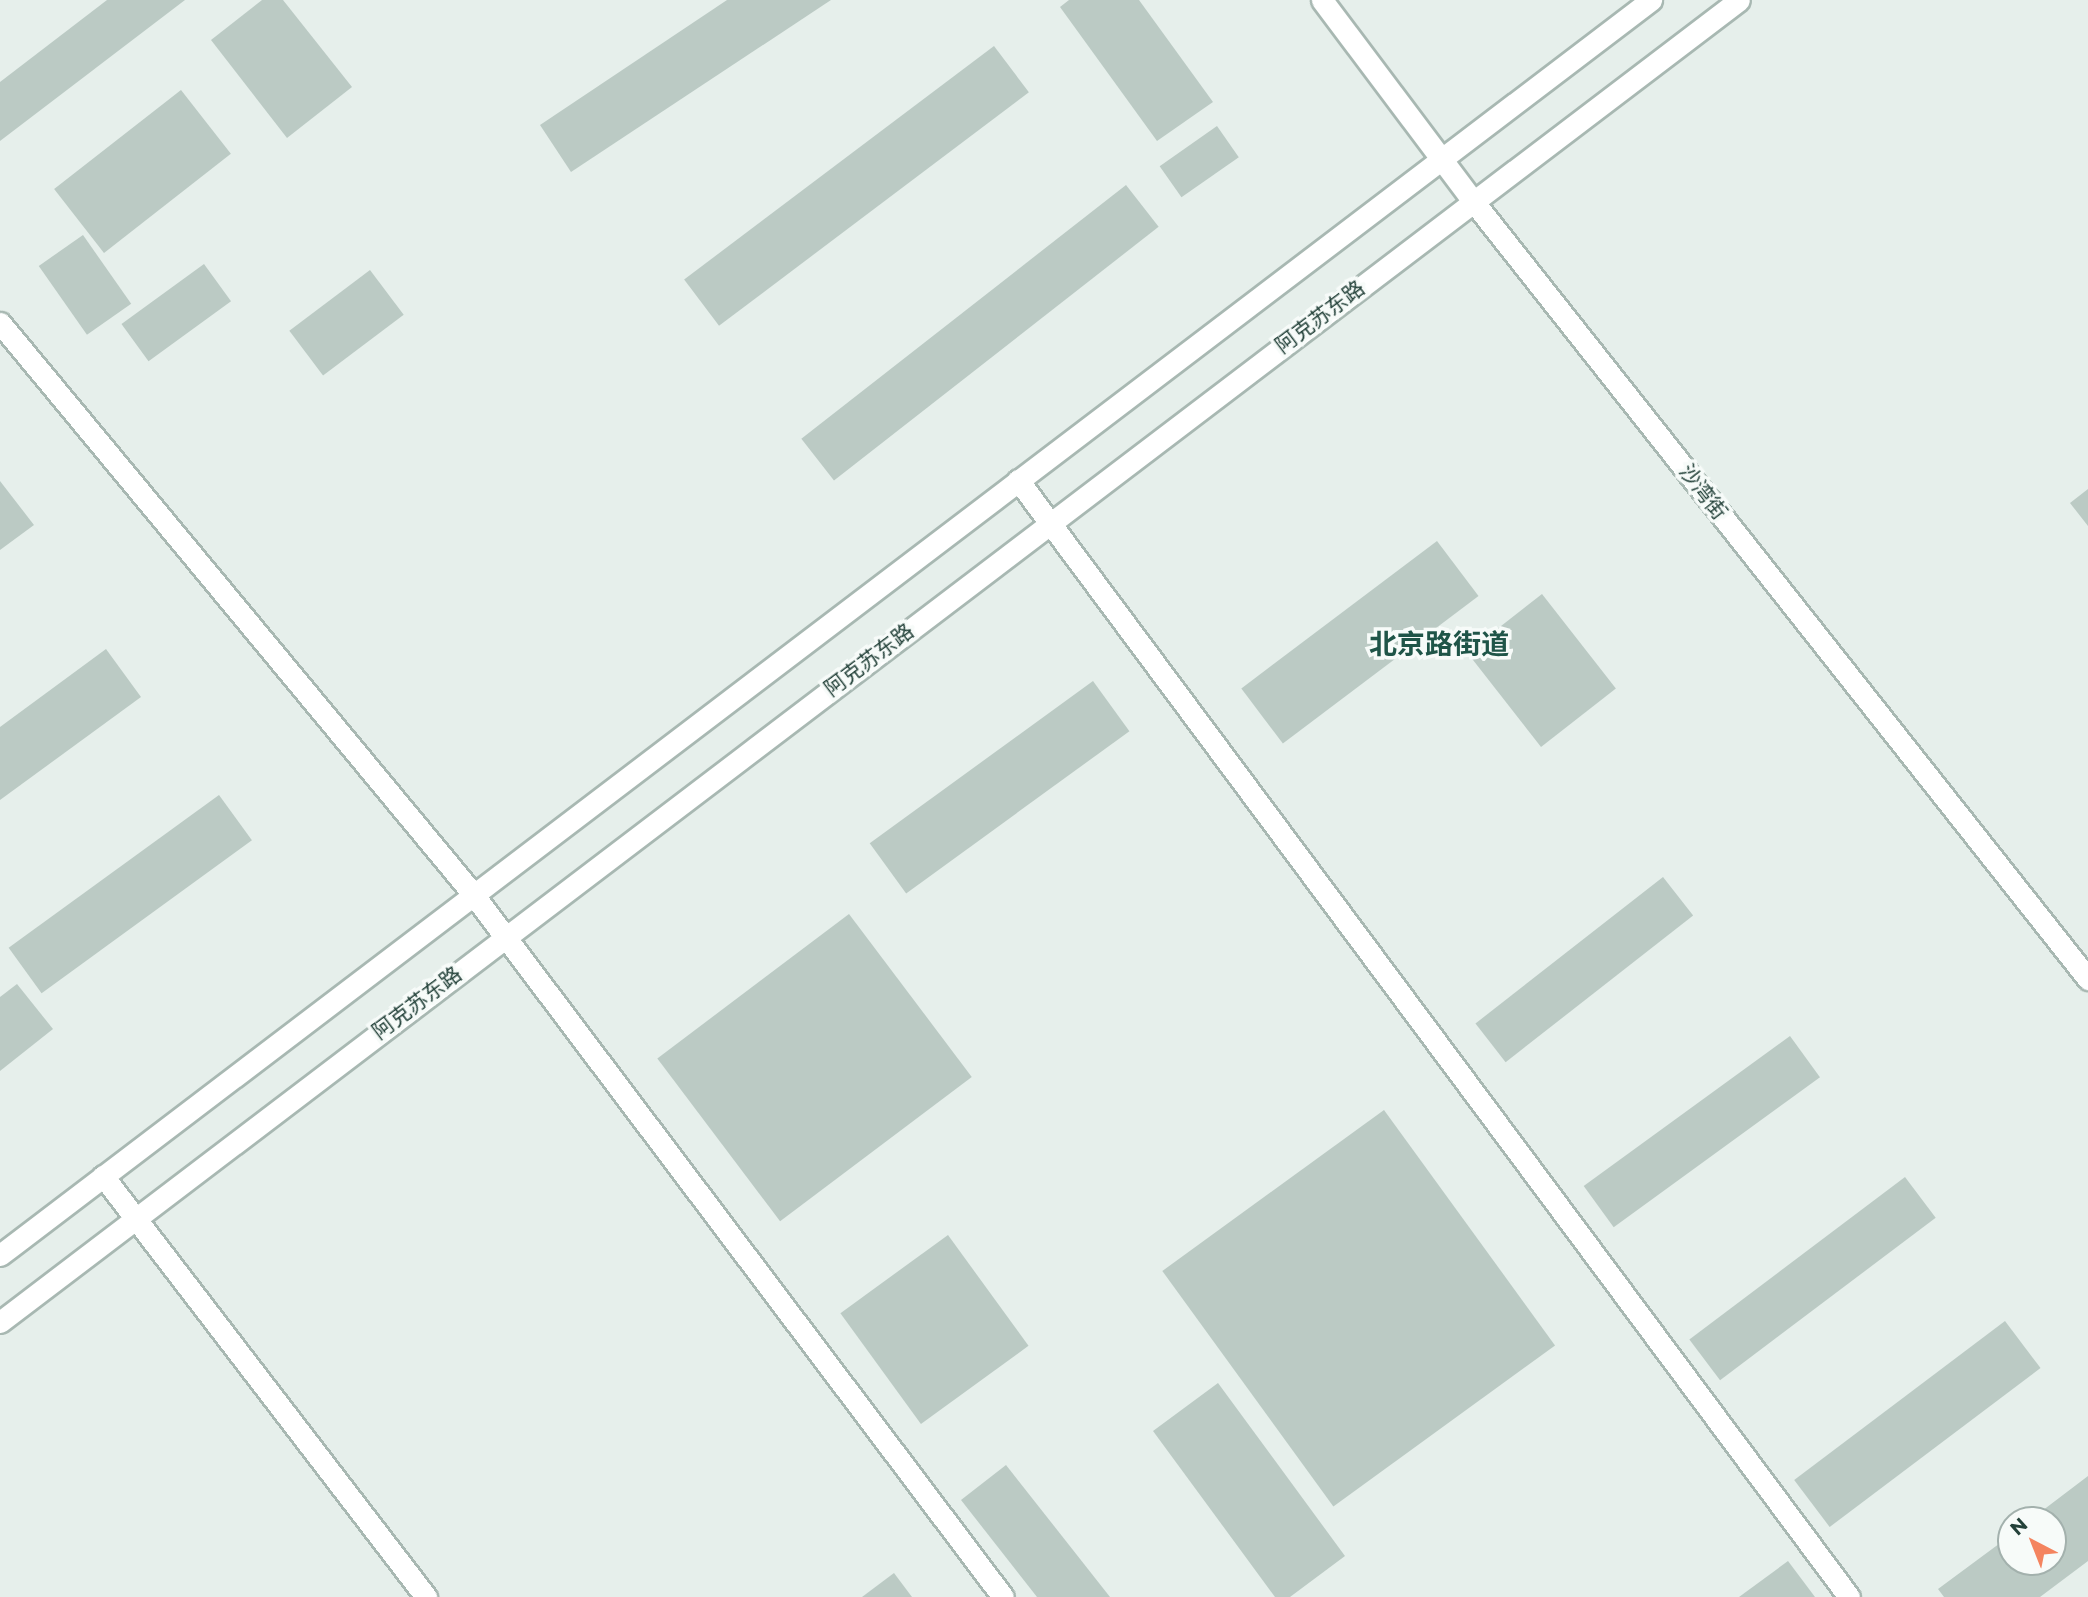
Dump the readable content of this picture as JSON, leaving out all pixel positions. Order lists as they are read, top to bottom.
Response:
{
  "streets": {
    "street": ["阿克苏东路", "沙湾街"]
  },
  "crossings": [
    ["阿克苏东路", "沙湾街"]
  ],
  "districts": ["北京路街道"],
  "north": "top left"
}
